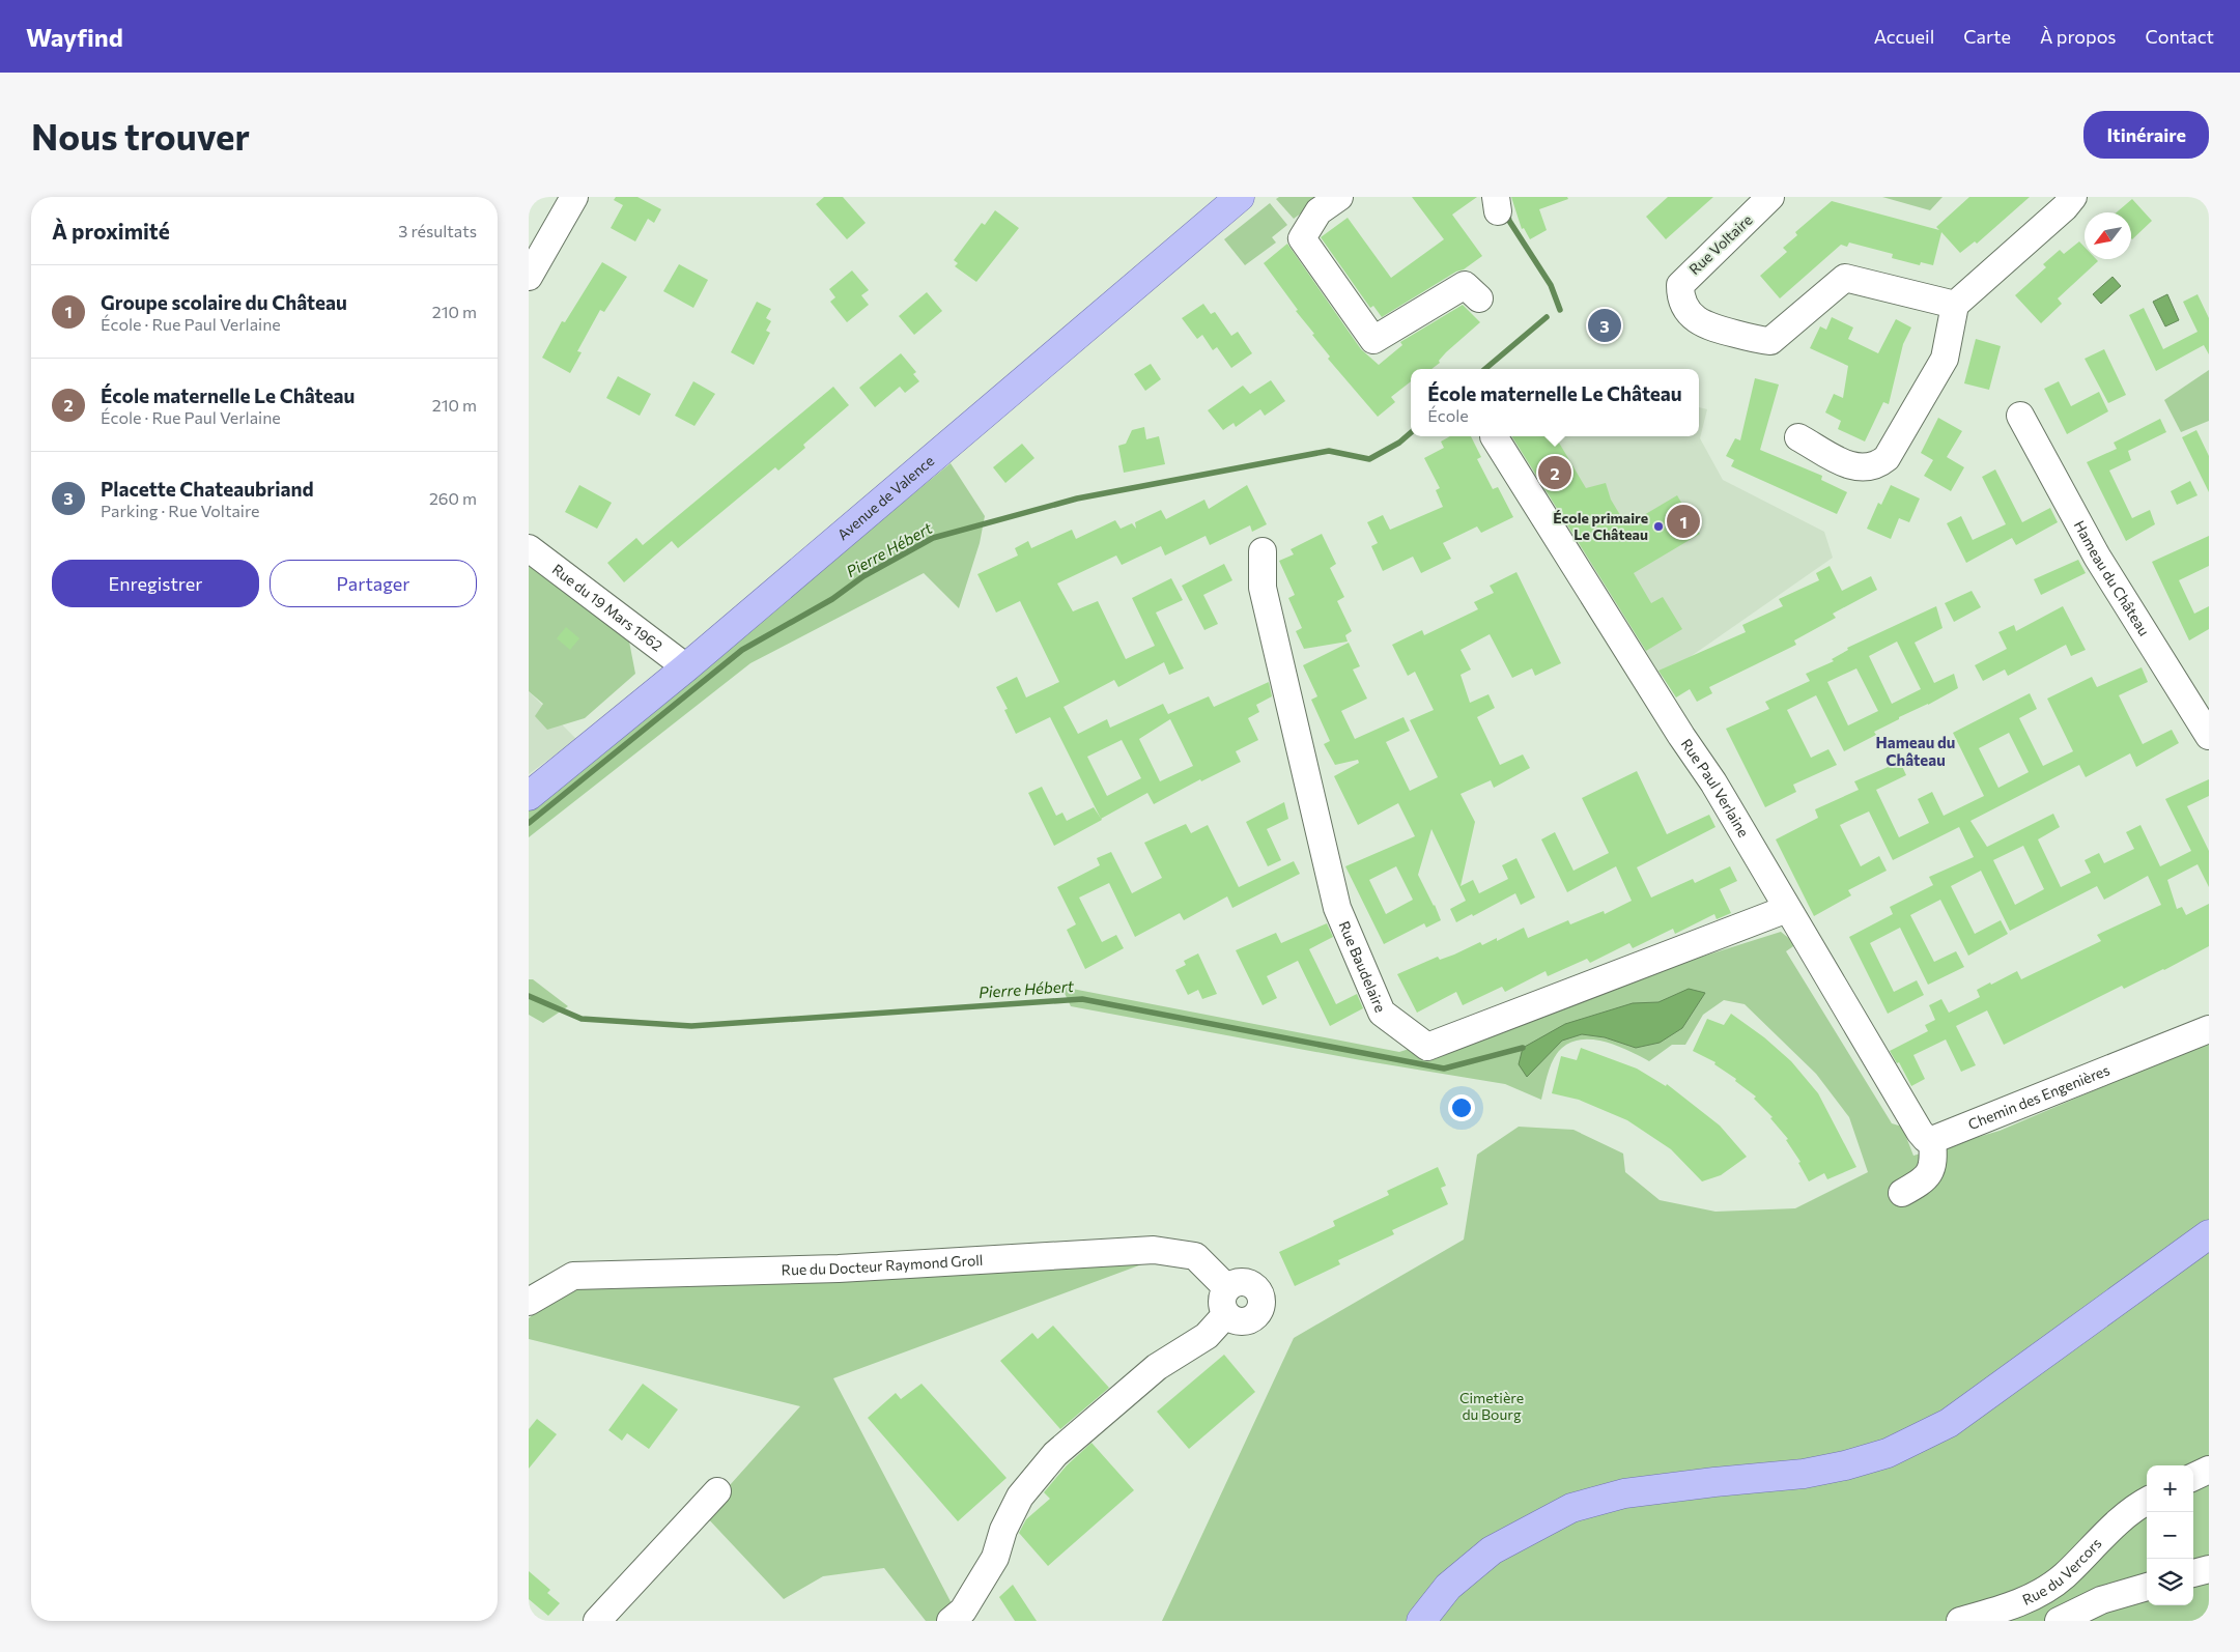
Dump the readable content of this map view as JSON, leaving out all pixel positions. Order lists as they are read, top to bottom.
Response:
{
  "streets": {
    "main road": ["Avenue de Valence"],
    "street": [
      "Rue Voltaire",
      "Hameau du Château",
      "Rue du 19 Mars 1962",
      "Rue Paul Verlaine",
      "Rue Baudelaire",
      "Chemin des Engenières",
      "Rue du Docteur Raymond Groll",
      "Rue du Vercors"
    ]
  },
  "crossings": [
    ["Avenue de Valence", "Rue du 19 Mars 1962"],
    ["Rue Paul Verlaine", "Rue Baudelaire"],
    ["Rue Paul Verlaine", "Chemin des Engenières"]
  ],
  "districts": ["Hameau du Château"],
  "water": ["Pierre Hébert"],
  "parks": ["Cimetière du Bourg"],
  "places": ["École primaire Le Château"],
  "north": "bottom left",
  "page": {
    "header": "Wayfind",
    "nav": [
      "Accueil",
      "Carte",
      "À propos",
      "Contact"
    ],
    "buttons": [
      "Itinéraire",
      ["Enregistrer", "Partager"]
    ],
    "title": "Nous trouver",
    "heading": ["À proximité", "3 résultats"],
    "list": [
      {
        "mark": "1",
        "name": "Groupe scolaire du Château",
        "note": "École · Rue Paul Verlaine",
        "value": "210 m"
      },
      {
        "mark": "2",
        "name": "École maternelle Le Château",
        "note": "École · Rue Paul Verlaine",
        "value": "210 m"
      },
      {
        "mark": "3",
        "name": "Placette Chateaubriand",
        "note": "Parking · Rue Voltaire",
        "value": "260 m"
      }
    ],
    "pins": ["3", "2", "1"],
    "popup": ["École maternelle Le Château", "École"],
    "map_buttons": ["+", "−"]
  }
}
